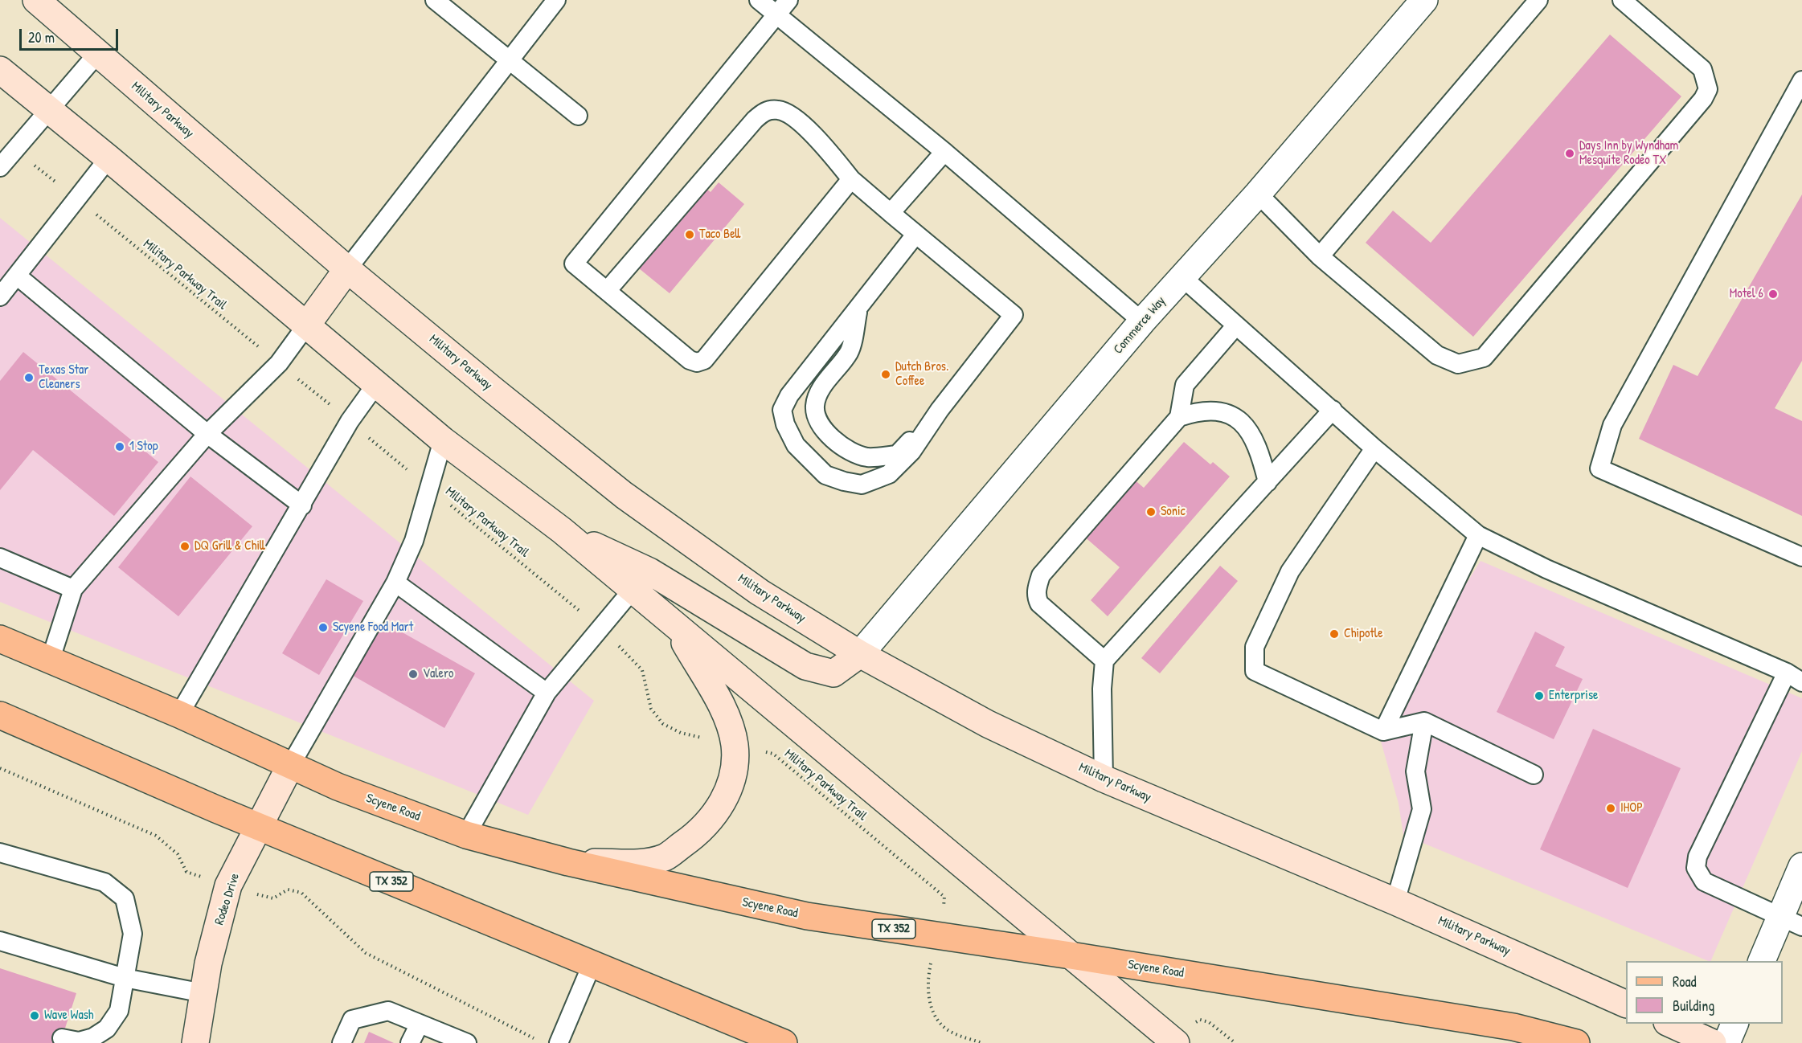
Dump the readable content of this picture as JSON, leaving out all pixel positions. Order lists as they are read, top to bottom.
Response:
{
  "streets": {
    "main road": [
      "Military Parkway",
      "Scyene Road",
      "TX 352",
      "Rodeo Drive"
    ],
    "street": ["Commerce Way"],
    "path": ["Military Parkway Trail"]
  },
  "crossings": [
    ["Military Parkway", "Commerce Way"],
    ["Scyene Road", "Rodeo Drive"],
    ["TX 352", "Rodeo Drive"]
  ],
  "places": [
    "Days Inn by Wyndham Mesquite Rodeo TX",
    "Taco Bell",
    "Motel 6",
    "Dutch Bros. Coffee",
    "Texas Star Cleaners",
    "1 Stop",
    "Sonic",
    "DQ Grill & Chill",
    "Scyene Food Mart",
    "Chipotle",
    "Valero",
    "Enterprise",
    "IHOP",
    "Wave Wash"
  ],
  "legend": ["Road", "Building"],
  "scale_bar": "20 m"
}
